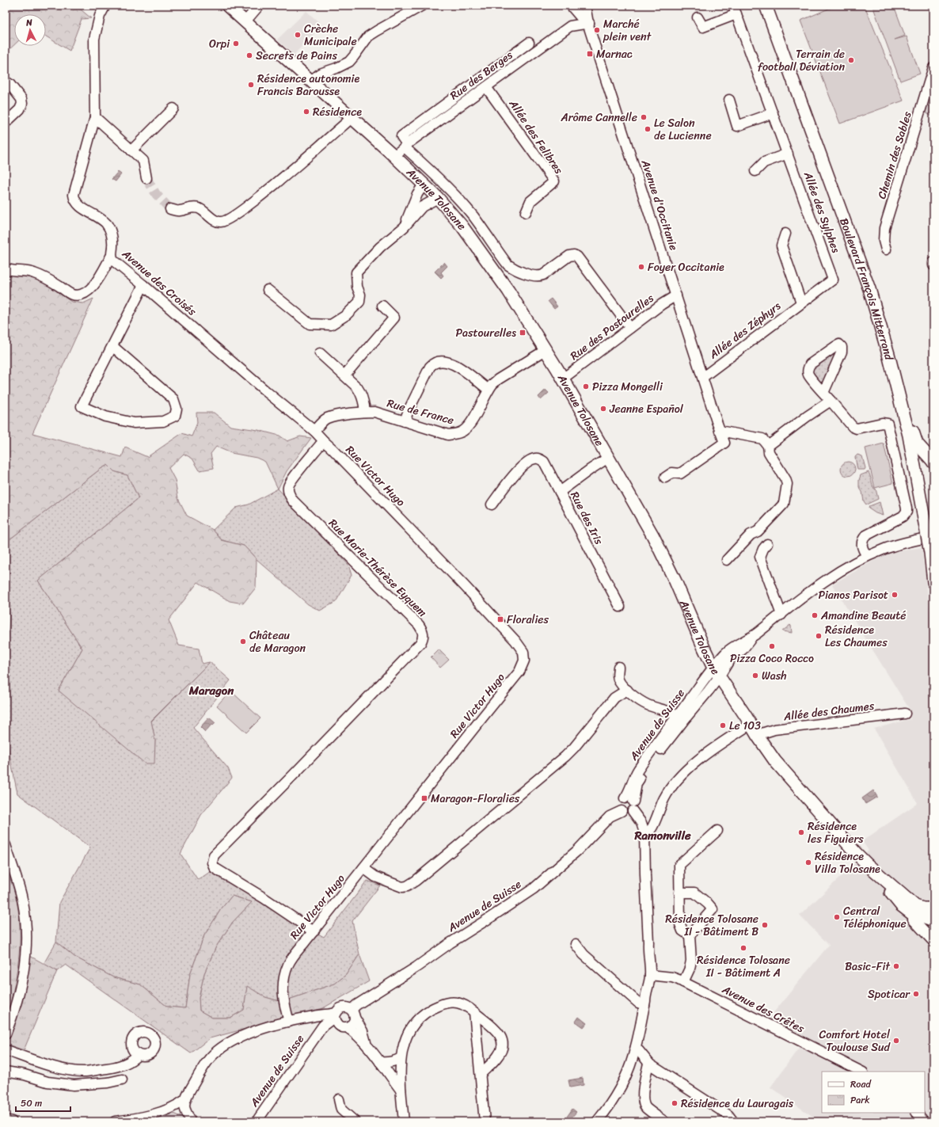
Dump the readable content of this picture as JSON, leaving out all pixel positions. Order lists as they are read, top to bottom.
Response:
{
  "streets": {
    "main road": ["Avenue Tolosane", "Boulevard François Mitterrand"],
    "street": [
      "Rue des Berges",
      "Allée des Felibres",
      "Chemin des Sables",
      "Avenue d'Occitanie",
      "Allée des Sylphes",
      "Avenue des Croisés",
      "Rue des Pastourelles",
      "Allée des Zéphyrs",
      "Rue de France",
      "Rue Victor Hugo",
      "Rue des Iris",
      "Rue Marie-Thérèse Eyquem",
      "Allée des Chaumes",
      "Avenue de Suisse",
      "Avenue des Crêtes"
    ]
  },
  "crossings": [
    ["Rue des Berges", "Allée des Felibres"],
    ["Rue des Berges", "Avenue Tolosane"],
    ["Avenue Tolosane", "Rue des Pastourelles"],
    ["Avenue Tolosane", "Rue de France"],
    ["Avenue Tolosane", "Rue des Iris"],
    ["Avenue Tolosane", "Allée des Chaumes"],
    ["Avenue Tolosane", "Avenue de Suisse"],
    ["Avenue d'Occitanie", "Rue des Pastourelles"],
    ["Avenue d'Occitanie", "Allée des Zéphyrs"],
    ["Allée des Sylphes", "Allée des Zéphyrs"],
    ["Avenue des Croisés", "Rue de France"],
    ["Avenue des Croisés", "Rue Victor Hugo"],
    ["Rue de France", "Rue Victor Hugo"],
    ["Rue Victor Hugo", "Rue Marie-Thérèse Eyquem"]
  ],
  "districts": ["Maragon", "Ramonville"],
  "places": {
    "other": [
      "Marché plein vent",
      "Crèche Municipale",
      "Orpi",
      "Secrets de Pains",
      "Terrain de football Déviation",
      "Résidence autonomie Francis Barousse",
      "Résidence",
      "Arôme Cannelle",
      "Le Salon de Lucienne",
      "Foyer Occitanie",
      "Pizza Mongelli",
      "Jeanne Español",
      "Pianos Parisot",
      "Amandine Beauté",
      "Résidence Les Chaumes",
      "Château de Maragon",
      "Pizza Coco Rocco",
      "Wash",
      "Le 103",
      "Résidence les Figuiers",
      "Résidence Villa Tolosane",
      "Central Téléphonique",
      "Résidence Tolosane II - Bâtiment B",
      "Résidence Tolosane II - Bâtiment A",
      "Basic-Fit",
      "Spoticar",
      "Comfort Hotel Toulouse Sud",
      "Résidence du Lauragais"
    ],
    "transit": [
      "Marnac",
      "Pastourelles",
      "Floralies",
      "Maragon-Floralies"
    ]
  },
  "legend": ["Road", "Park"],
  "scale_bar": "50 m",
  "north": "top"
}
